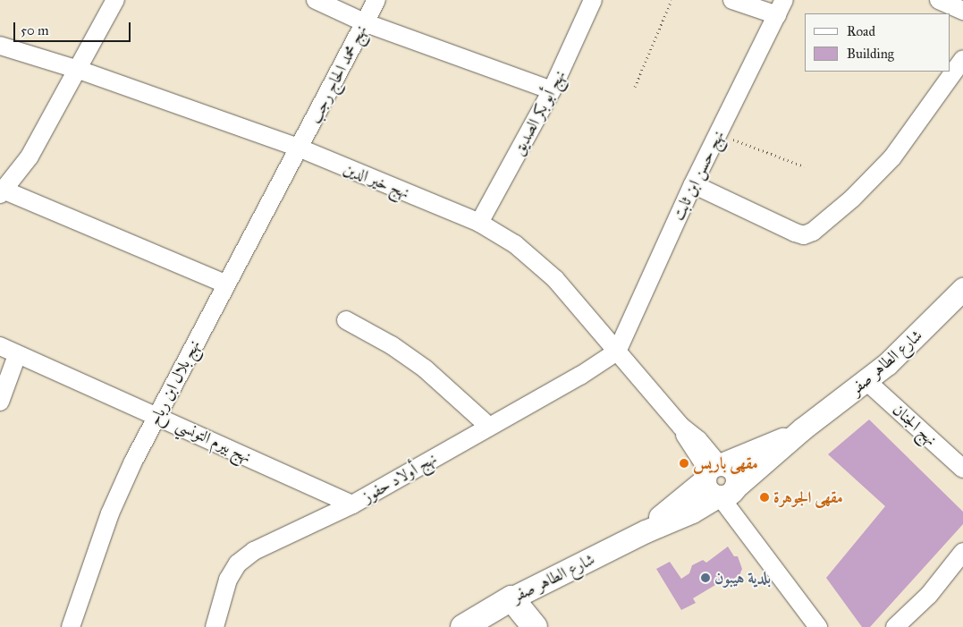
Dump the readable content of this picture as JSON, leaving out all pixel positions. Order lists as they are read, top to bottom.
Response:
{
  "streets": {
    "main road": ["شارع الطاهر صفر"],
    "street": [
      "نهج محمد الحاج رجب",
      "نهج أبو بكر الصديق",
      "نهج حسن ابن ثابت",
      "نهج خير الدين",
      "نهج بلال ابن رباح",
      "نهج الجنان",
      "نهج بيرم التونسي",
      "نهج أولاد حفوز"
    ]
  },
  "crossings": [
    ["نهج محمد الحاج رجب", "نهج خير الدين"],
    ["نهج محمد الحاج رجب", "نهج بلال ابن رباح"],
    ["نهج أبو بكر الصديق", "نهج خير الدين"],
    ["نهج حسن ابن ثابت", "نهج خير الدين"],
    ["نهج حسن ابن ثابت", "نهج أولاد حفوز"],
    ["نهج خير الدين", "شارع الطاهر صفر"],
    ["نهج خير الدين", "نهج بلال ابن رباح"],
    ["نهج خير الدين", "نهج أولاد حفوز"],
    ["شارع الطاهر صفر", "نهج الجنان"],
    ["نهج بلال ابن رباح", "نهج بيرم التونسي"],
    ["نهج بيرم التونسي", "نهج أولاد حفوز"]
  ],
  "places": ["مقهى باريس", "مقهى الجوهرة", "بلدية هيبون"],
  "legend": ["Road", "Building"],
  "scale_bar": "50 m"
}
